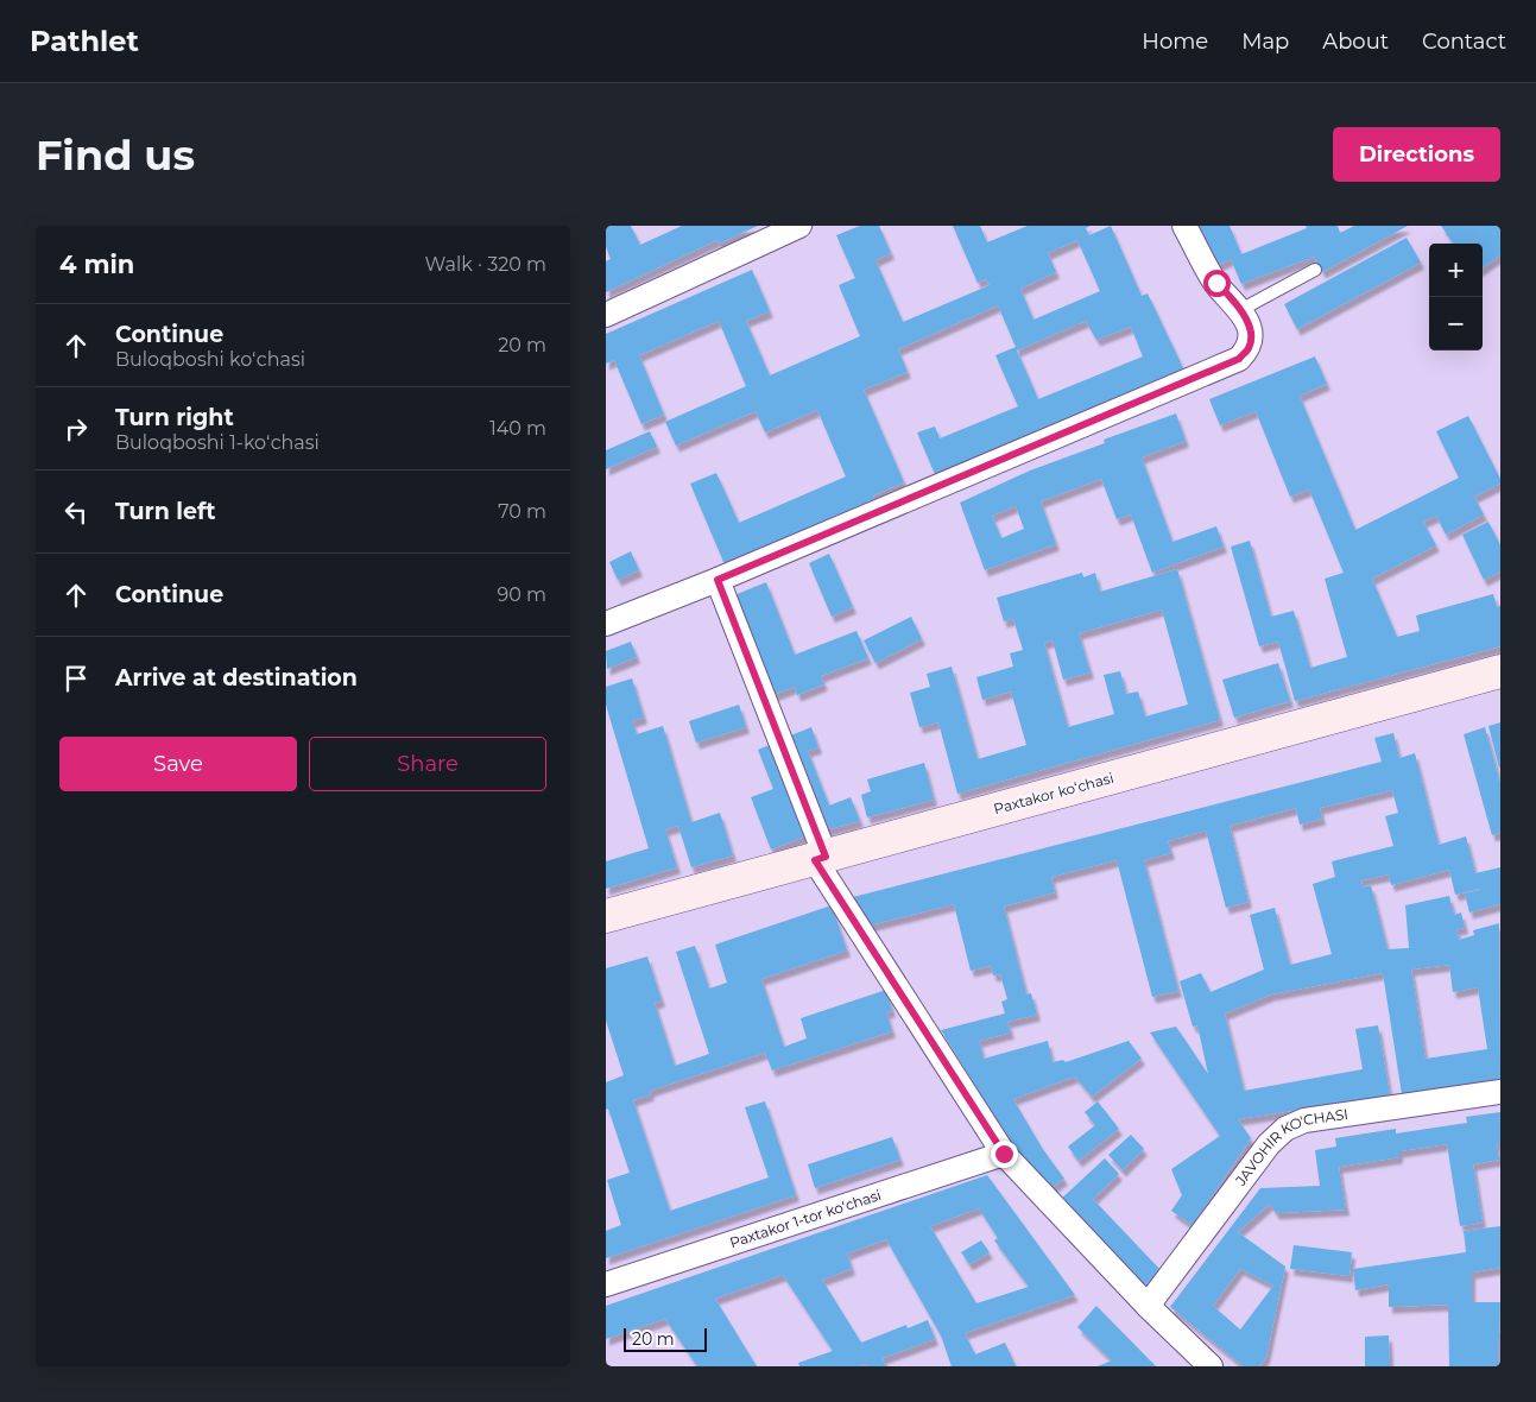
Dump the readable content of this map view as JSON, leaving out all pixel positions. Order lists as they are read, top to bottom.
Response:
{
  "streets": {
    "main road": ["Paxtakor koʻchasi"],
    "street": ["JAVOHIR KO'CHASI", "Paxtakor 1-tor koʻchasi"]
  },
  "scale_bar": "20 m",
  "page": {
    "header": "Pathlet",
    "nav": [
      "Home",
      "Map",
      "About",
      "Contact"
    ],
    "buttons": [
      "Directions",
      ["Save", "Share"]
    ],
    "title": "Find us",
    "heading": ["4 min", "Walk · 320 m"],
    "map_buttons": ["+", "−"],
    "list": [
      ["Continue", "Buloqboshi koʻchasi", "20 m"],
      ["Turn right", "Buloqboshi 1-koʻchasi", "140 m"],
      ["Turn left", "70 m"],
      ["Continue", "90 m"],
      "Arrive at destination"
    ],
    "scale": "20 m"
  }
}
